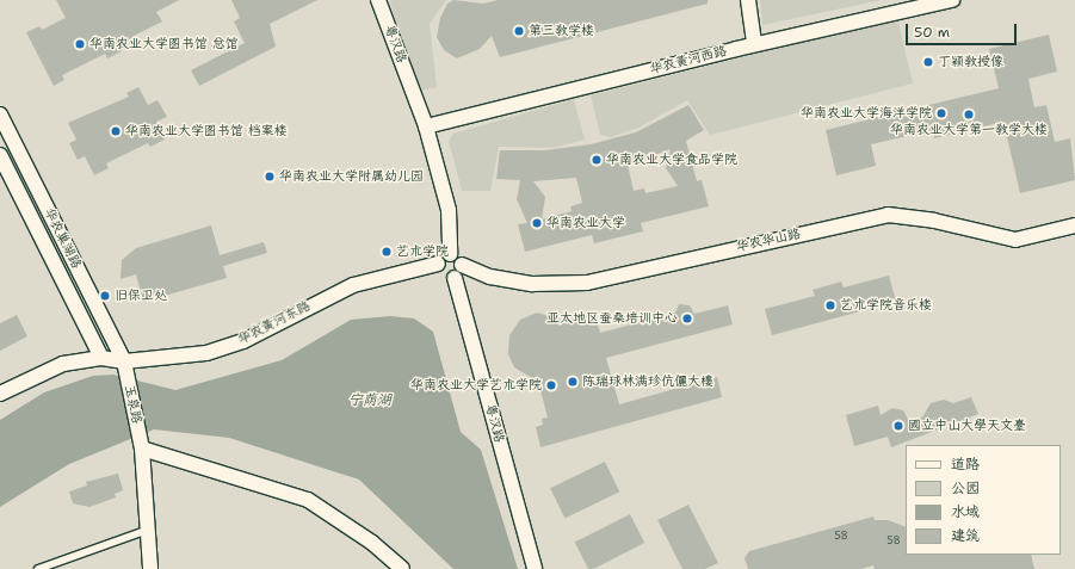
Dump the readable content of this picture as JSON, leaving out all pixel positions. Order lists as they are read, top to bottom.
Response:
{
  "streets": {
    "street": [
      "粤汉路",
      "华农黄河西路",
      "华农巢湖路",
      "华农华山路",
      "华农黄河东路",
      "玉泉路"
    ]
  },
  "crossings": [
    ["粤汉路", "华农黄河西路"],
    ["粤汉路", "华农华山路"],
    ["华农巢湖路", "华农黄河东路"],
    ["华农巢湖路", "玉泉路"],
    ["华农黄河东路", "玉泉路"]
  ],
  "water": ["宁荫湖"],
  "places": [
    "第三教学楼",
    "华南农业大学图书馆 总馆",
    "丁颖教授像",
    "华南农业大学海洋学院",
    "华南农业大学第一教学大楼",
    "华南农业大学图书馆 档案楼",
    "华南农业大学食品学院",
    "华南农业大学附属幼儿园",
    "华南农业大学",
    "艺术学院",
    "旧保卫处",
    "艺术学院音乐楼",
    "亚太地区蚕桑培训中心",
    "陈瑞球林满珍伉儷大樓",
    "华南农业大学艺术学院",
    "國立中山大學天文臺"
  ],
  "house_numbers": ["58", "58"],
  "legend": [
    "道路",
    "公园",
    "水域",
    "建筑"
  ],
  "scale_bar": "50 m"
}
